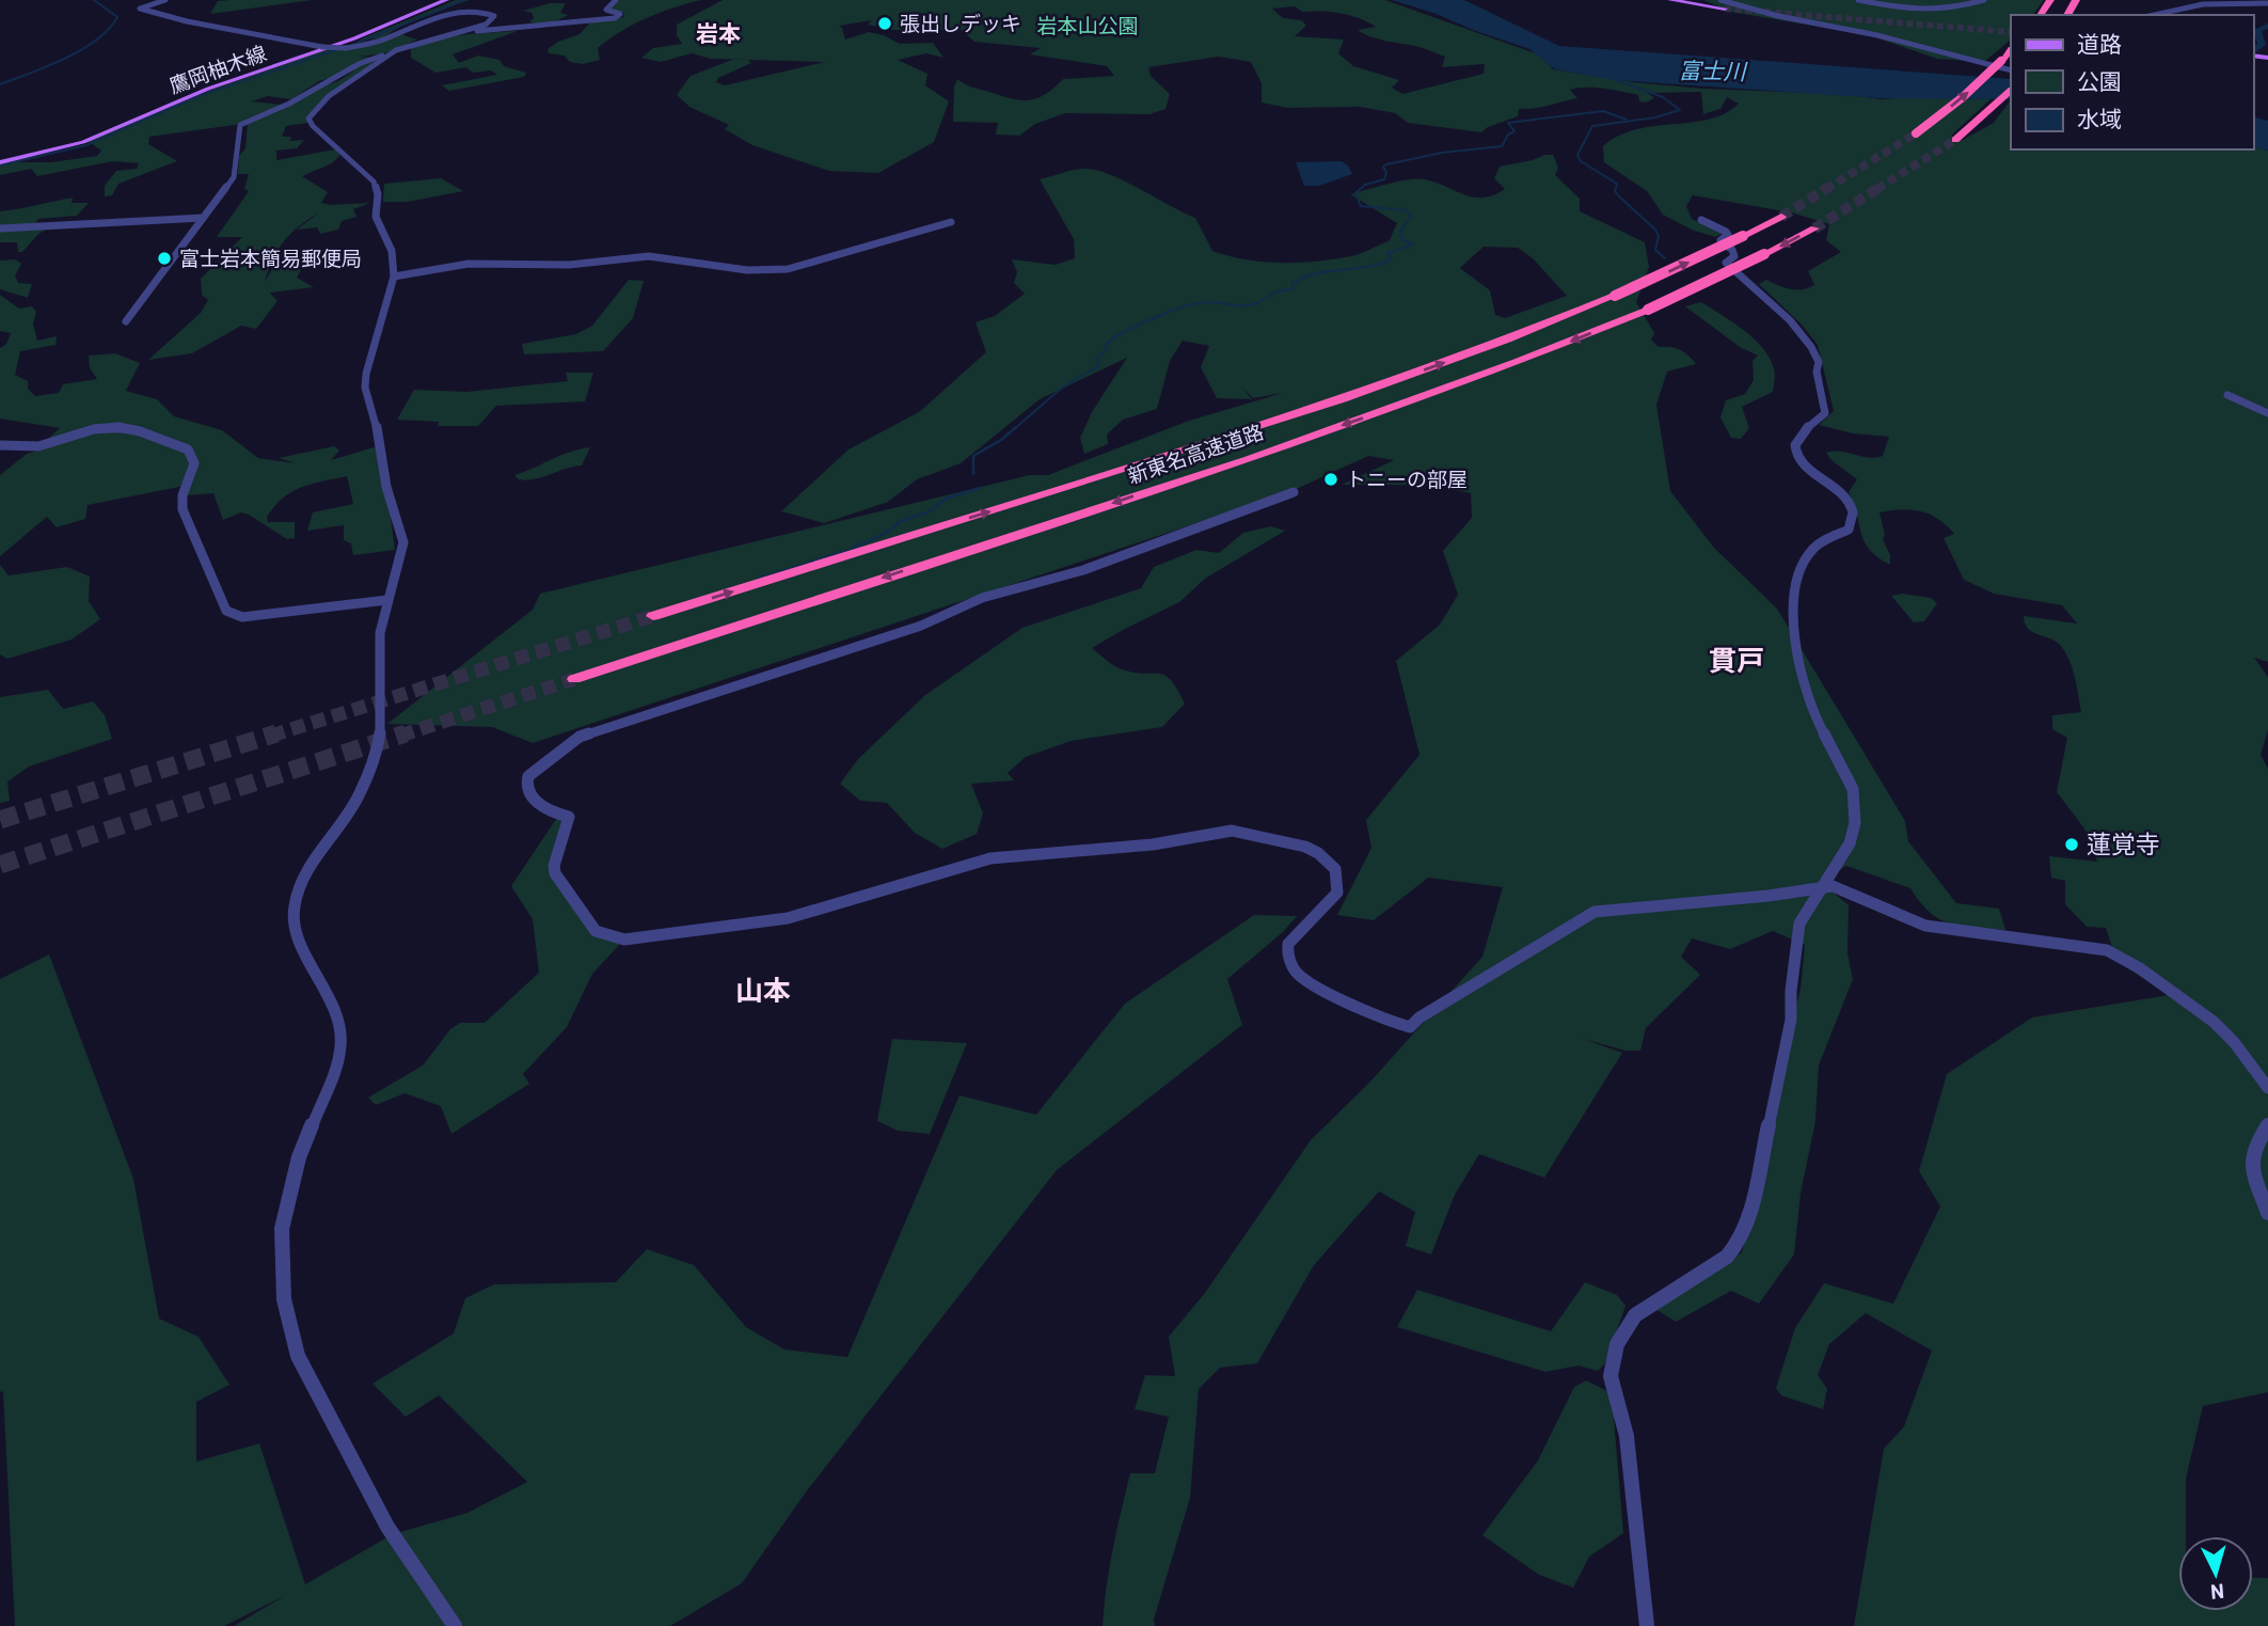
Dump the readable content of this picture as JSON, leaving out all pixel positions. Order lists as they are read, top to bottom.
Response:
{
  "streets": {
    "highway": ["新東名高速道路"],
    "main road": ["鷹岡柚木線"]
  },
  "districts": ["岩本", "貫戸", "山本"],
  "water": ["富士川"],
  "parks": ["岩本山公園"],
  "places": [
    "張出しデッキ",
    "富士岩本簡易郵便局",
    "トニーの部屋",
    "蓮覚寺"
  ],
  "legend": ["道路", "公園", "水域"],
  "north": "bottom"
}
